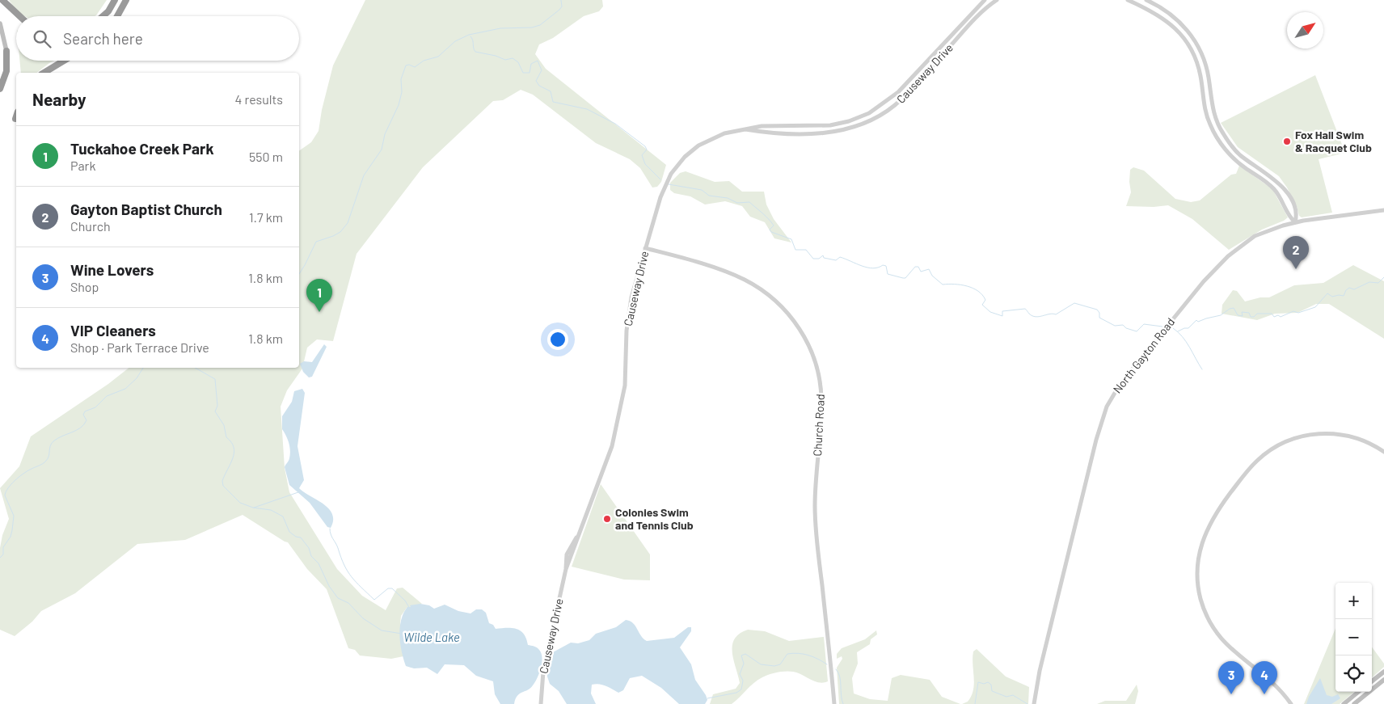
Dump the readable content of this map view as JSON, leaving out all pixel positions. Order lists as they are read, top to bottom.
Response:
{
  "streets": {
    "street": ["Causeway Drive", "North Gayton Road", "Church Road"]
  },
  "crossings": [
    ["Causeway Drive", "Church Road"]
  ],
  "water": ["Wilde Lake"],
  "places": ["Fox Hall Swim & Racquet Club", "Colonies Swim and Tennis Club"],
  "north": "top right",
  "page": {
    "search": "Search here",
    "heading": ["Nearby", "4 results"],
    "list": [
      {
        "mark": "1",
        "name": "Tuckahoe Creek Park",
        "note": "Park",
        "value": "550 m"
      },
      {
        "mark": "2",
        "name": "Gayton Baptist Church",
        "note": "Church",
        "value": "1.7 km"
      },
      {
        "mark": "3",
        "name": "Wine Lovers",
        "note": "Shop",
        "value": "1.8 km"
      },
      {
        "mark": "4",
        "name": "VIP Cleaners",
        "note": "Shop · Park Terrace Drive",
        "value": "1.8 km"
      }
    ],
    "pins": [
      "2",
      "1",
      "3",
      "4"
    ],
    "map_buttons": ["+", "−"]
  }
}
